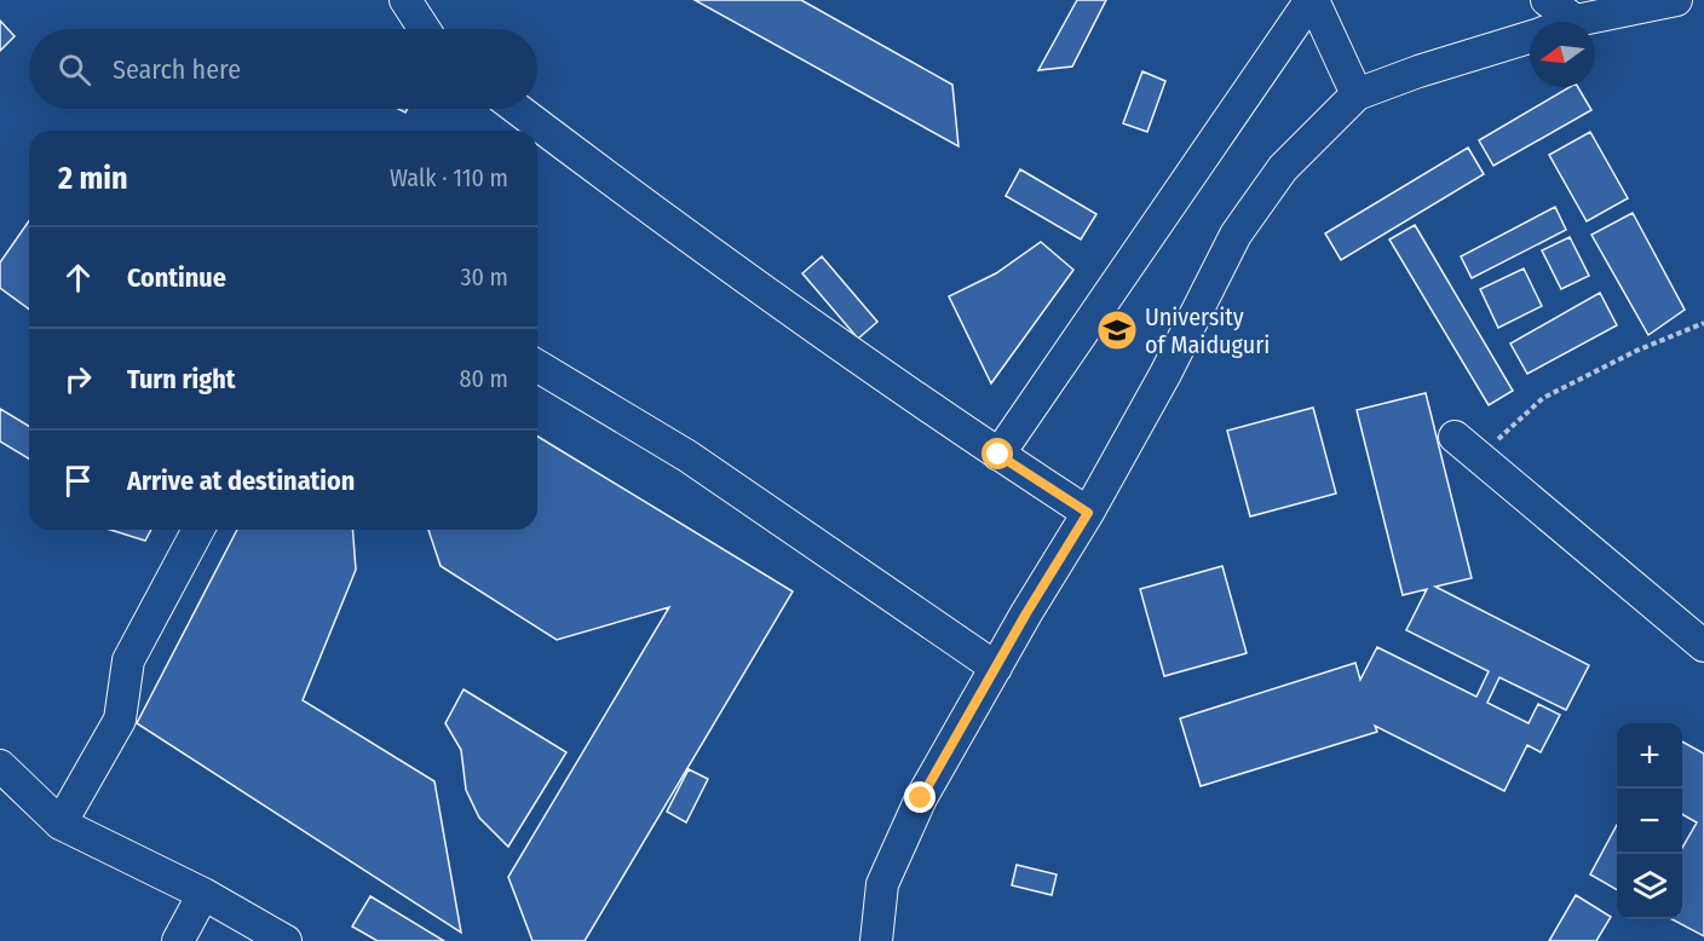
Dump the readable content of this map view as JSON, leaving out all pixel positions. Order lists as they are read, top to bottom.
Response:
{
  "places": {
    "school or university": ["University of Maiduguri"]
  },
  "north": "left",
  "page": {
    "search": "Search here",
    "heading": ["2 min", "Walk · 110 m"],
    "list": [
      ["Continue", "30 m"],
      ["Turn right", "80 m"],
      "Arrive at destination"
    ],
    "map_buttons": ["+", "−"]
  }
}
